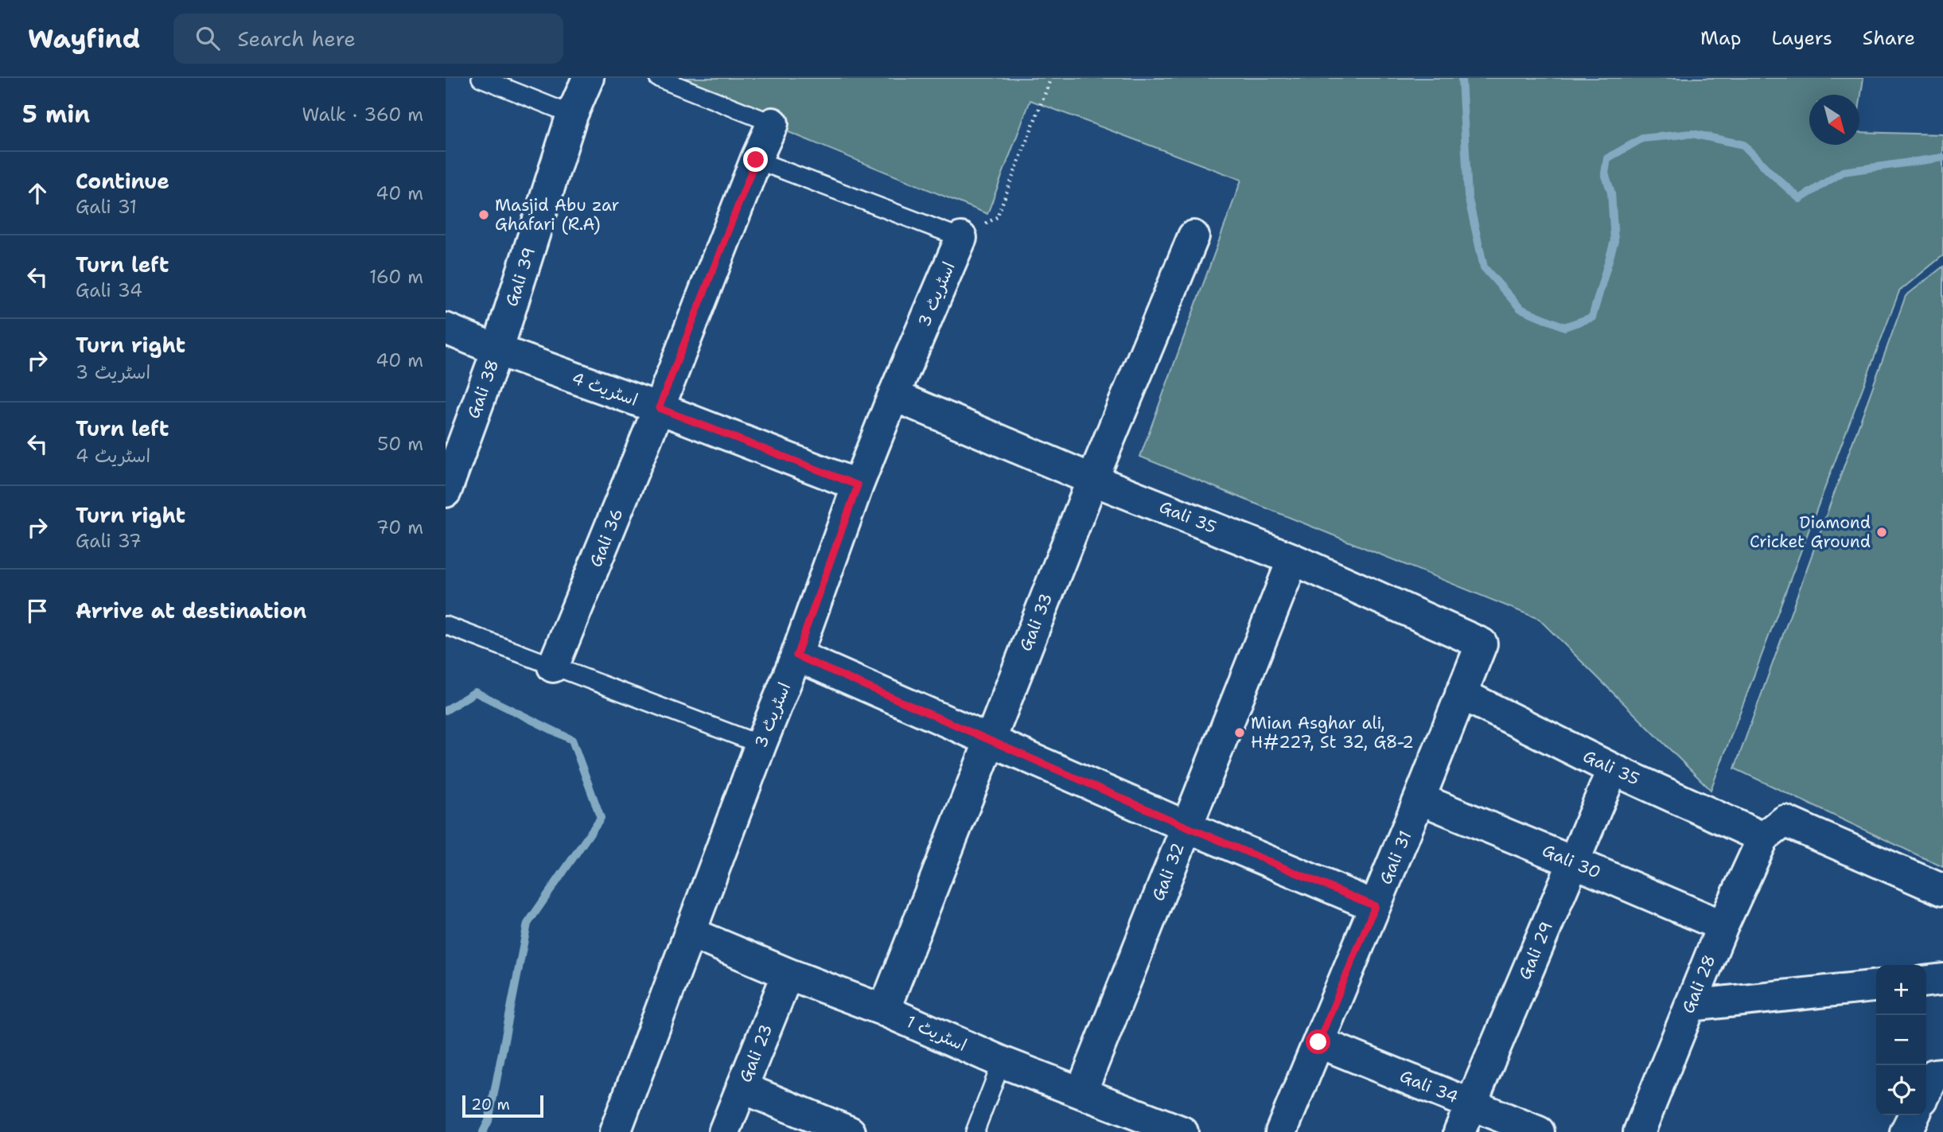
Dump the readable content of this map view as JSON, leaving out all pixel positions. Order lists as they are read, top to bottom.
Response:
{
  "streets": {
    "street": [
      "Gali 39",
      "اسٹریٹ 3",
      "Gali 38",
      "اسٹریٹ 4",
      "Gali 35",
      "Gali 36",
      "Gali 33",
      "Gali 31",
      "Gali 30",
      "Gali 32",
      "Gali 29",
      "Gali 28",
      "اسٹریٹ 1",
      "Gali 23",
      "Gali 34"
    ]
  },
  "crossings": [
    ["Gali 39", "Gali 38"],
    ["Gali 39", "اسٹریٹ 4"],
    ["اسٹریٹ 3", "اسٹریٹ 4"],
    ["اسٹریٹ 3", "Gali 35"],
    ["اسٹریٹ 3", "اسٹریٹ 1"],
    ["Gali 38", "اسٹریٹ 4"],
    ["اسٹریٹ 4", "Gali 36"],
    ["Gali 35", "Gali 33"],
    ["Gali 35", "Gali 31"],
    ["Gali 35", "Gali 32"],
    ["Gali 35", "Gali 29"],
    ["Gali 35", "Gali 28"],
    ["Gali 33", "اسٹریٹ 1"],
    ["Gali 31", "Gali 30"],
    ["Gali 31", "Gali 34"],
    ["Gali 30", "Gali 29"],
    ["Gali 30", "Gali 28"],
    ["Gali 32", "اسٹریٹ 1"],
    ["Gali 29", "Gali 34"],
    ["اسٹریٹ 1", "Gali 23"]
  ],
  "places": ["Masjid Abu zar Ghafari (R.A)", "Diamond Cricket Ground", "Mian Asghar ali, H#227, St 32, G8-2"],
  "scale_bar": "20 m",
  "north": "bottom right",
  "page": {
    "header": "Wayfind",
    "search": "Search here",
    "nav": ["Map", "Layers", "Share"],
    "heading": ["5 min", "Walk · 360 m"],
    "list": [
      ["Continue", "Gali 31", "40 m"],
      ["Turn left", "Gali 34", "160 m"],
      ["Turn right", "اسٹریٹ 3", "40 m"],
      ["Turn left", "اسٹریٹ 4", "50 m"],
      ["Turn right", "Gali 37", "70 m"],
      "Arrive at destination"
    ],
    "map_buttons": ["+", "−"],
    "scale": "20 m"
  }
}
